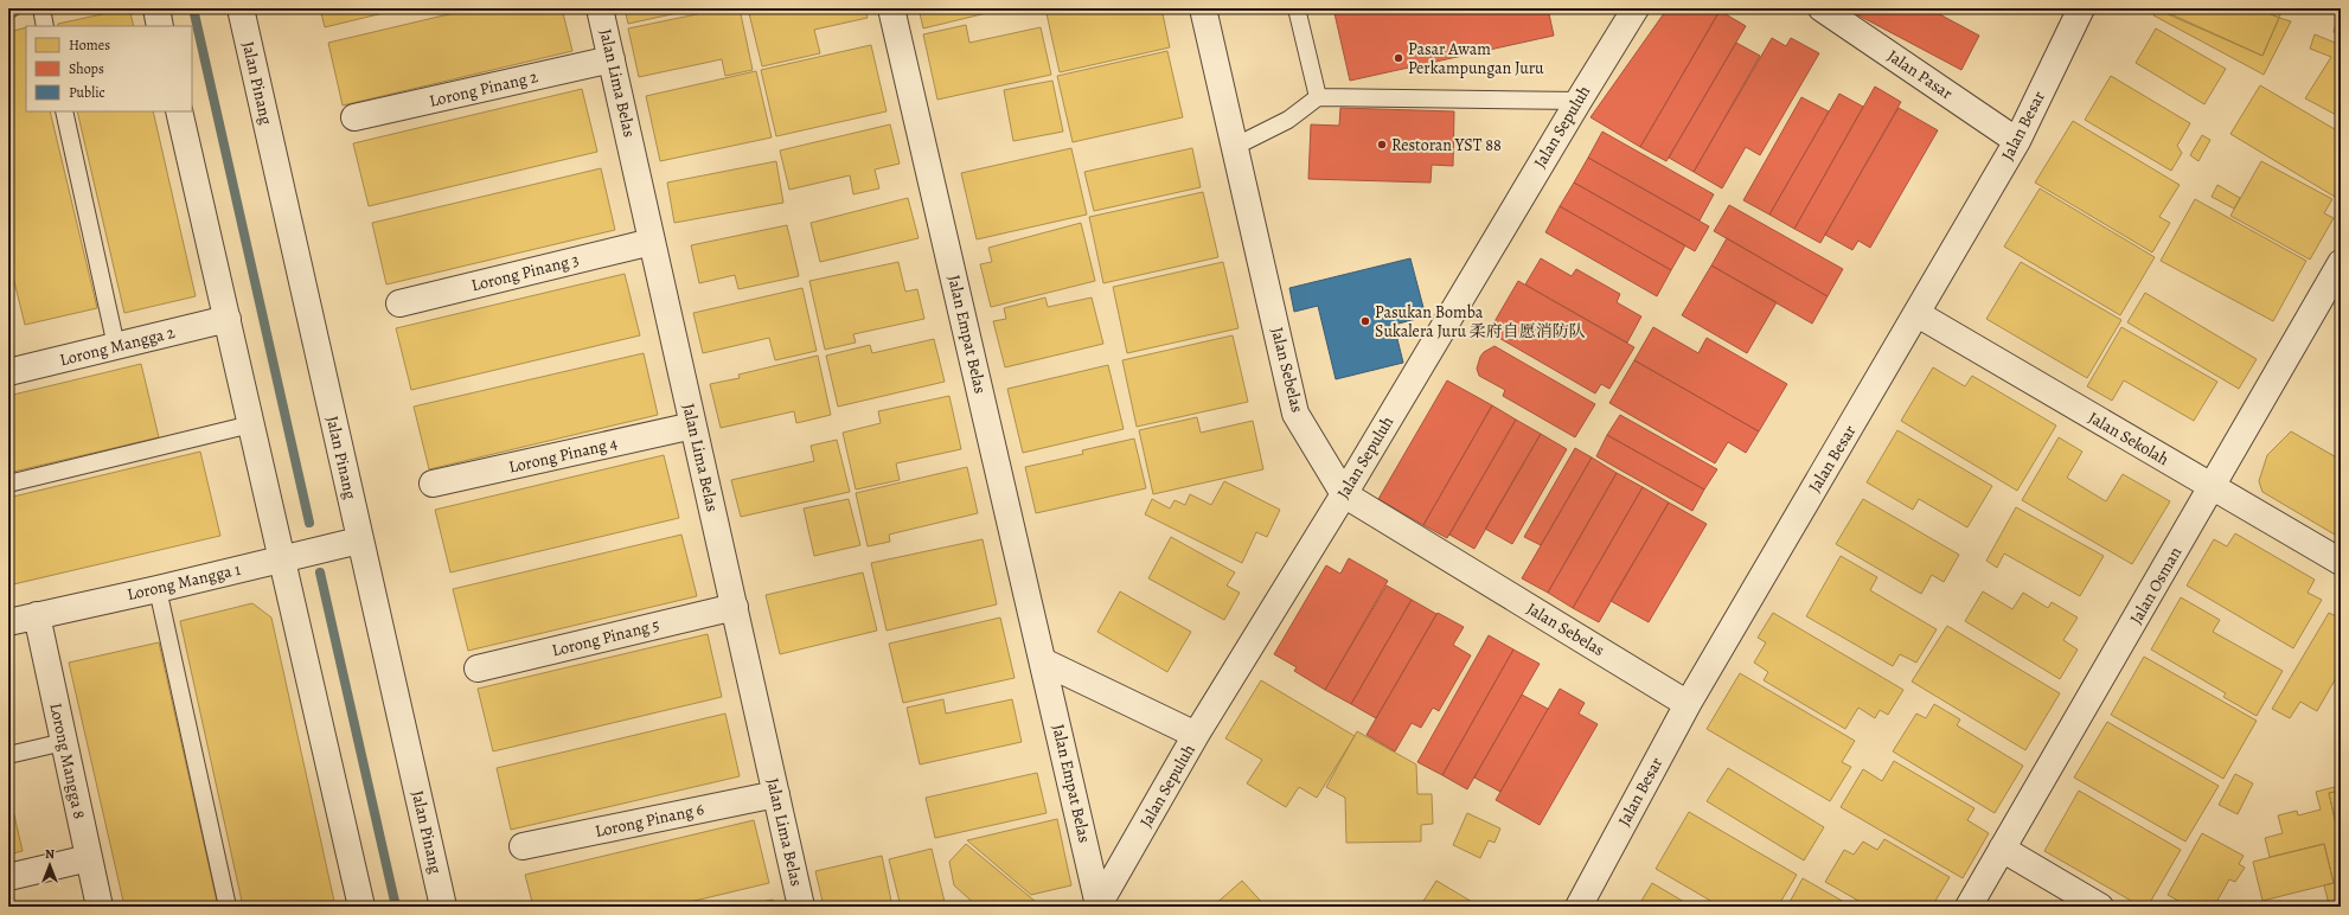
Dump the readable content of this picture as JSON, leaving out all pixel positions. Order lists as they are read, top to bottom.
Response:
{
  "streets": {
    "street": [
      "Jalan Pasar",
      "Jalan Pinang",
      "Jalan Lima Belas",
      "Lorong Pinang 2",
      "Jalan Besar",
      "Jalan Sepuluh",
      "Lorong Pinang 3",
      "Jalan Empat Belas",
      "Lorong Mangga 2",
      "Jalan Sebelas",
      "Jalan Sekolah",
      "Lorong Pinang 4",
      "Lorong Mangga 1",
      "Jalan Osman",
      "Lorong Pinang 5",
      "Lorong Mangga 8",
      "Lorong Pinang 6"
    ]
  },
  "crossings": [
    ["Jalan Pasar", "Jalan Besar"],
    ["Jalan Pinang", "Lorong Mangga 1"],
    ["Jalan Lima Belas", "Lorong Pinang 2"],
    ["Jalan Lima Belas", "Lorong Pinang 3"],
    ["Jalan Lima Belas", "Lorong Pinang 4"],
    ["Jalan Lima Belas", "Lorong Pinang 5"],
    ["Jalan Lima Belas", "Lorong Pinang 6"],
    ["Jalan Besar", "Jalan Sebelas"],
    ["Jalan Besar", "Jalan Sekolah"],
    ["Jalan Sepuluh", "Jalan Empat Belas"],
    ["Jalan Sepuluh", "Jalan Sebelas"],
    ["Jalan Sekolah", "Jalan Osman"],
    ["Lorong Mangga 1", "Lorong Mangga 8"]
  ],
  "places": ["Pasar Awam Perkampungan Juru", "Restoran YST 88", "Pasukan Bomba Sukalera Juru 柔府自愿消防队"],
  "legend": ["Homes", "Shops", "Public"],
  "north": "top"
}
